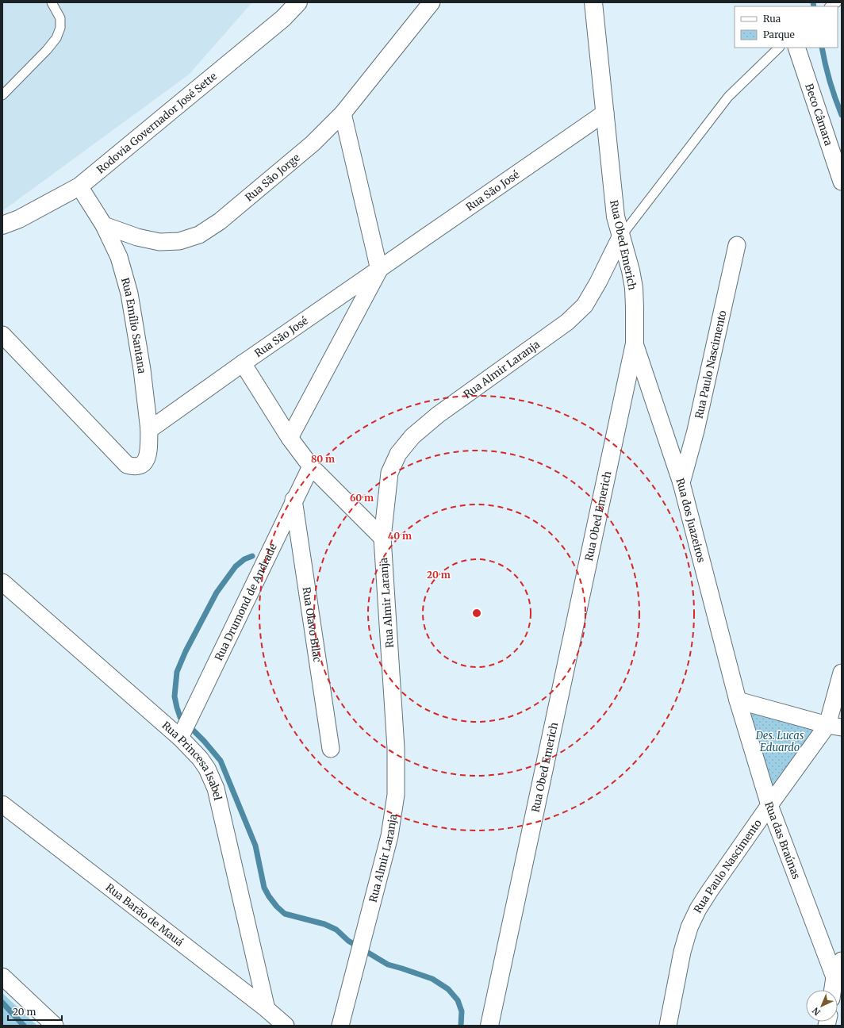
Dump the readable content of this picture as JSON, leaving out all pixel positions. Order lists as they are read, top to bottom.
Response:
{
  "streets": {
    "street": [
      "Beco Câmara",
      "Rodovia Governador José Sette",
      "Rua São Jorge",
      "Rua São José",
      "Rua Obed Emerich",
      "Rua Emílio Santana",
      "Rua Paulo Nascimento",
      "Rua Almir Laranja",
      "Rua dos Juazeiros",
      "Rua Drumond de Andrade",
      "Rua Olavo Bilac",
      "Rua Princesa Isabel",
      "Rua das Braúnas",
      "Rua Barão de Mauá"
    ]
  },
  "crossings": [
    ["Rua São Jorge", "Rua Emílio Santana"],
    ["Rua São José", "Rua Obed Emerich"],
    ["Rua São José", "Rua Emílio Santana"],
    ["Rua Obed Emerich", "Rua Almir Laranja"],
    ["Rua Obed Emerich", "Rua dos Juazeiros"],
    ["Rua Paulo Nascimento", "Rua dos Juazeiros"],
    ["Rua Paulo Nascimento", "Rua das Braúnas"],
    ["Rua dos Juazeiros", "Rua das Braúnas"],
    ["Rua Drumond de Andrade", "Rua Olavo Bilac"],
    ["Rua Drumond de Andrade", "Rua Princesa Isabel"],
    ["Rua Princesa Isabel", "Rua Barão de Mauá"]
  ],
  "parks": ["Des. Lucas Eduardo"],
  "legend": ["Rua", "Parque"],
  "scale_bar": "20 m",
  "north": "bottom left",
  "rings": [
    "80 m",
    "60 m",
    "40 m",
    "20 m"
  ]
}
